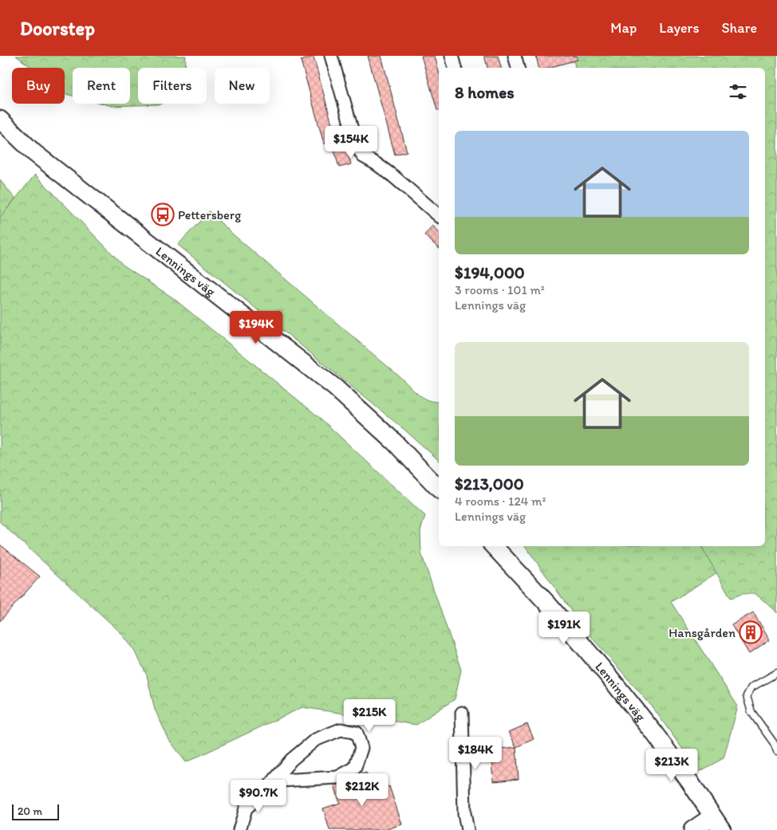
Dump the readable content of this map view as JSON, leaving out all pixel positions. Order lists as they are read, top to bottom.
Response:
{
  "streets": {
    "main road": ["Lennings väg"]
  },
  "places": {
    "bus stop": ["Pettersberg"],
    "building": ["Hansgården"]
  },
  "scale_bar": "20 m",
  "page": {
    "header": "Doorstep",
    "nav": ["Map", "Layers", "Share"],
    "chip": [
      "Buy",
      "Rent",
      "Filters",
      "New"
    ],
    "heading": "8 homes",
    "list": [
      {
        "name": "$194,000",
        "note": "3 rooms · 101 m² · Lennings väg"
      },
      {
        "name": "$213,000",
        "note": "4 rooms · 124 m² · Lennings väg"
      }
    ],
    "price": [
      "$154K",
      "$194K",
      "$191K",
      "$215K",
      "$184K",
      "$213K",
      "$212K",
      "$90.7K"
    ],
    "scale": "20 m"
  }
}
